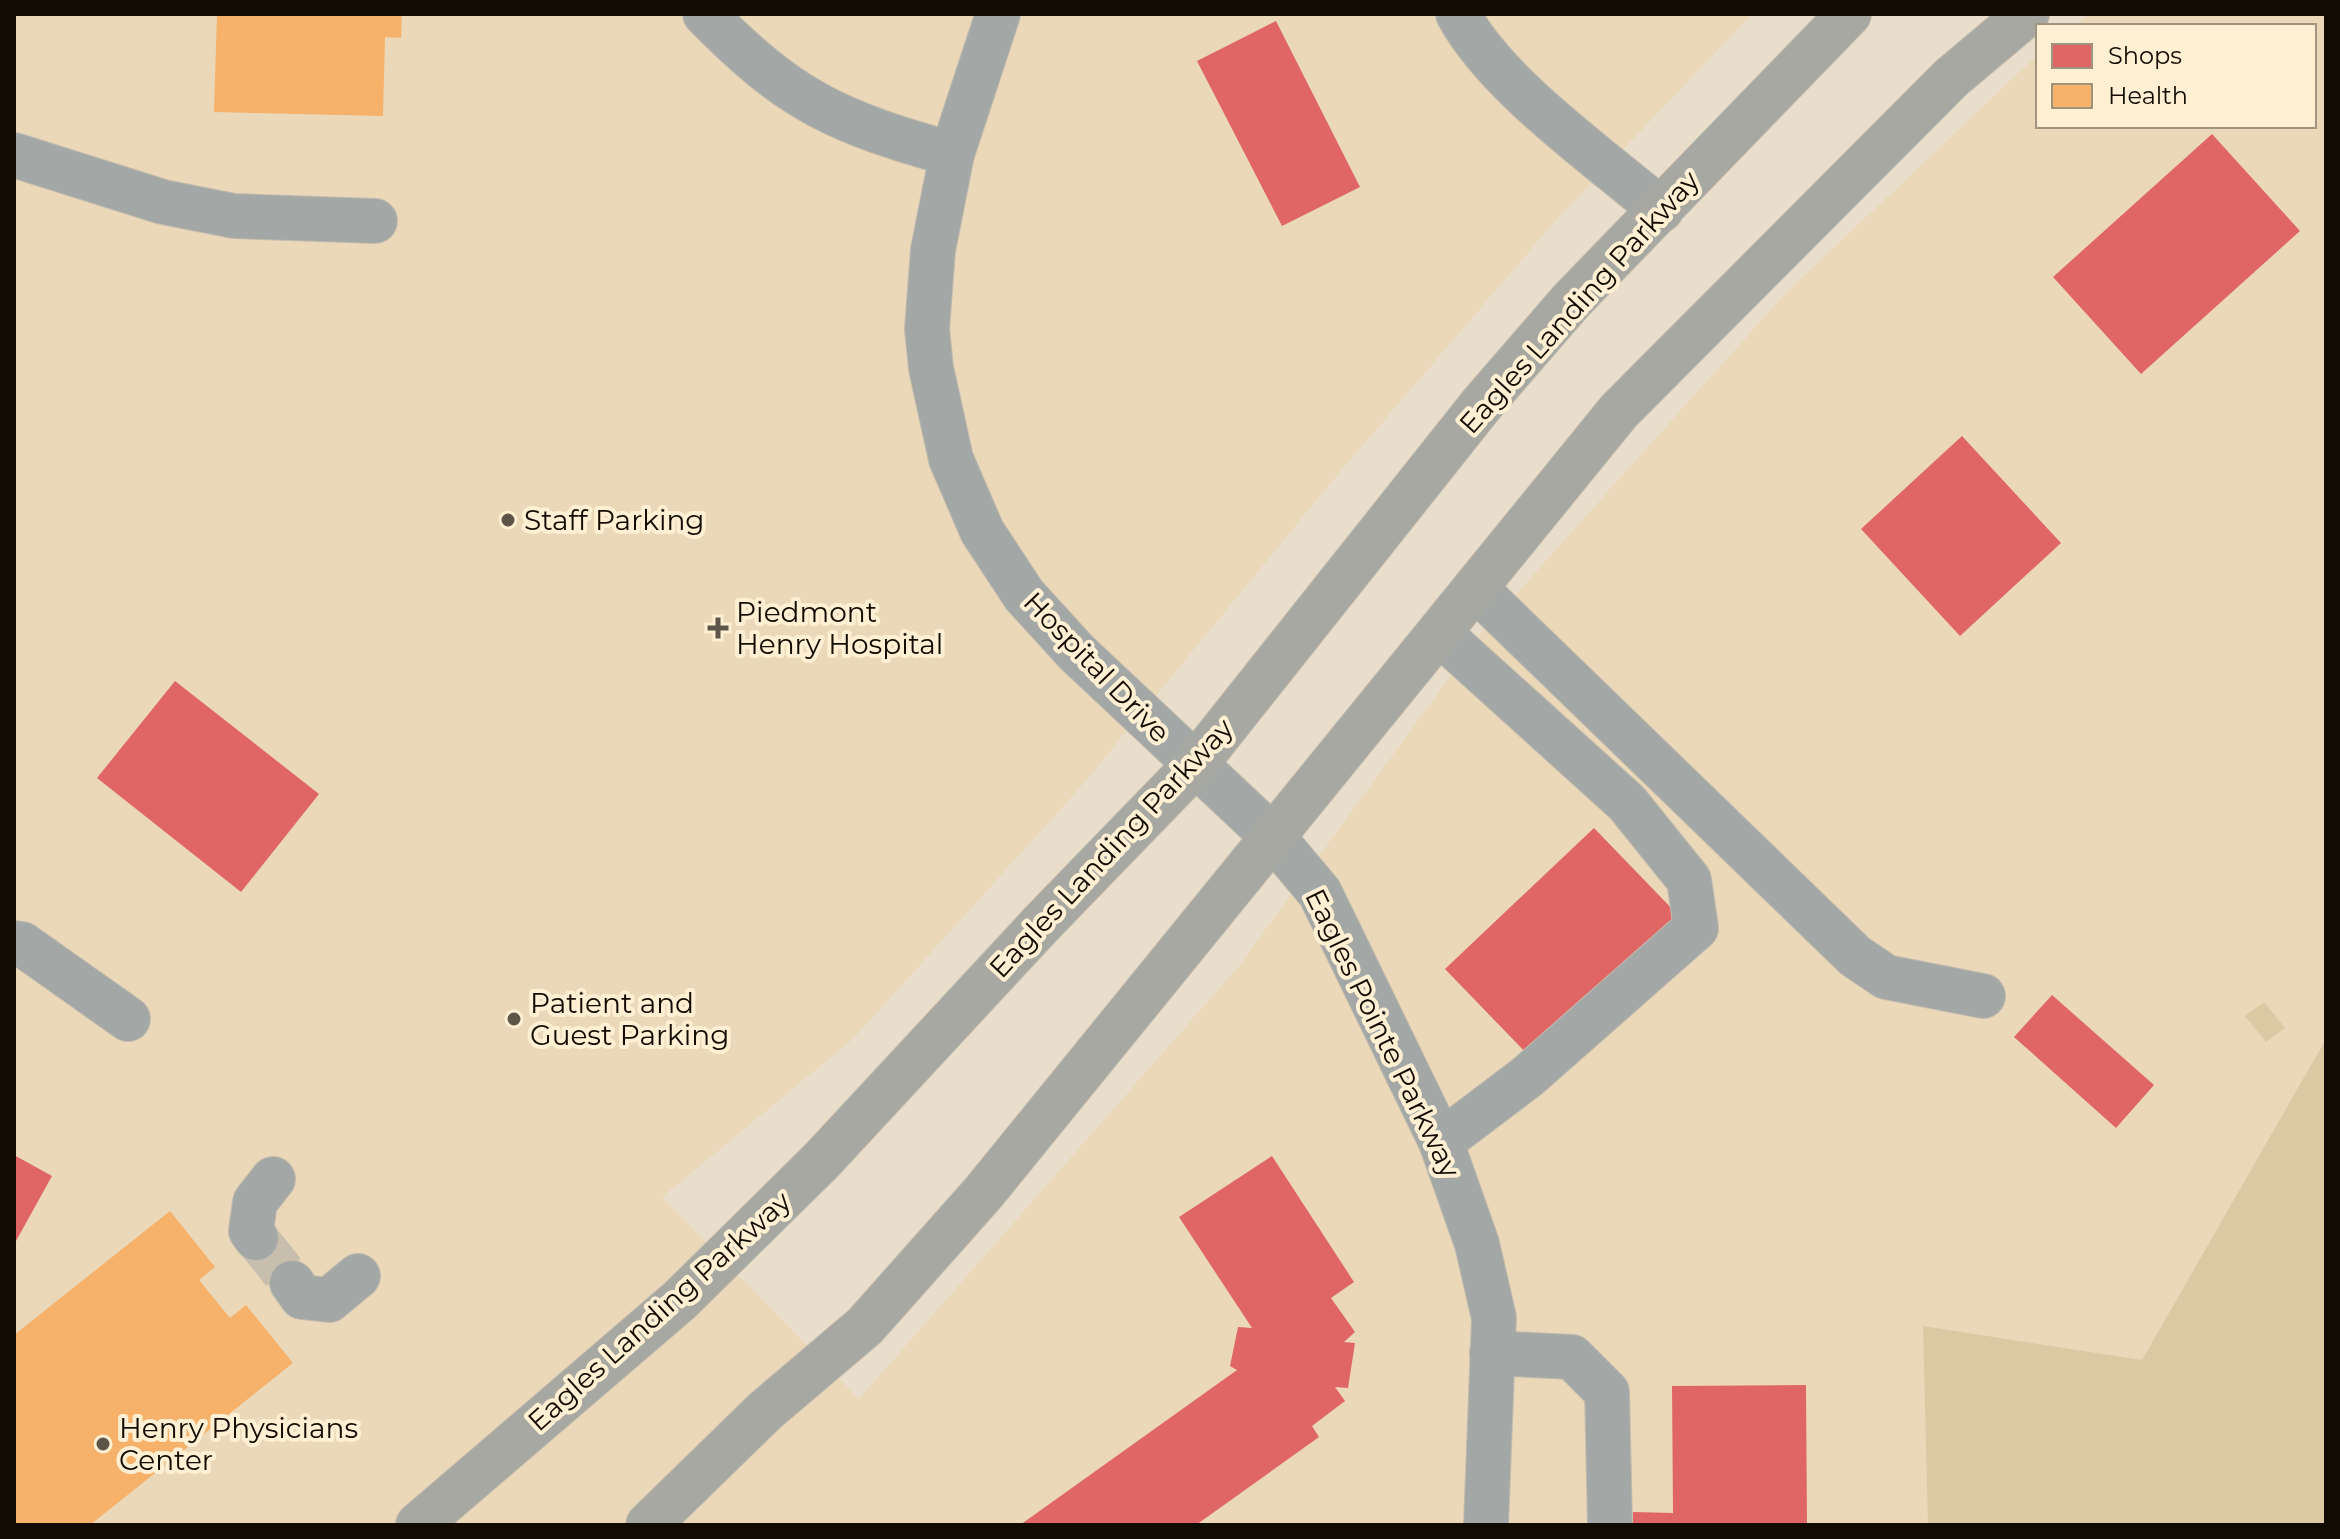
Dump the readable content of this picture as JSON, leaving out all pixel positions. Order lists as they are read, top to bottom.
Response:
{
  "streets": {
    "main road": ["Eagles Landing Parkway"],
    "street": ["Hospital Drive", "Eagles Pointe Parkway"]
  },
  "crossings": [
    ["Eagles Landing Parkway", "Hospital Drive"],
    ["Hospital Drive", "Eagles Pointe Parkway"]
  ],
  "places": {
    "other": ["Staff Parking", "Patient and Guest Parking", "Henry Physicians Center"],
    "health": ["Piedmont Henry Hospital"]
  },
  "legend": ["Shops", "Health"]
}
